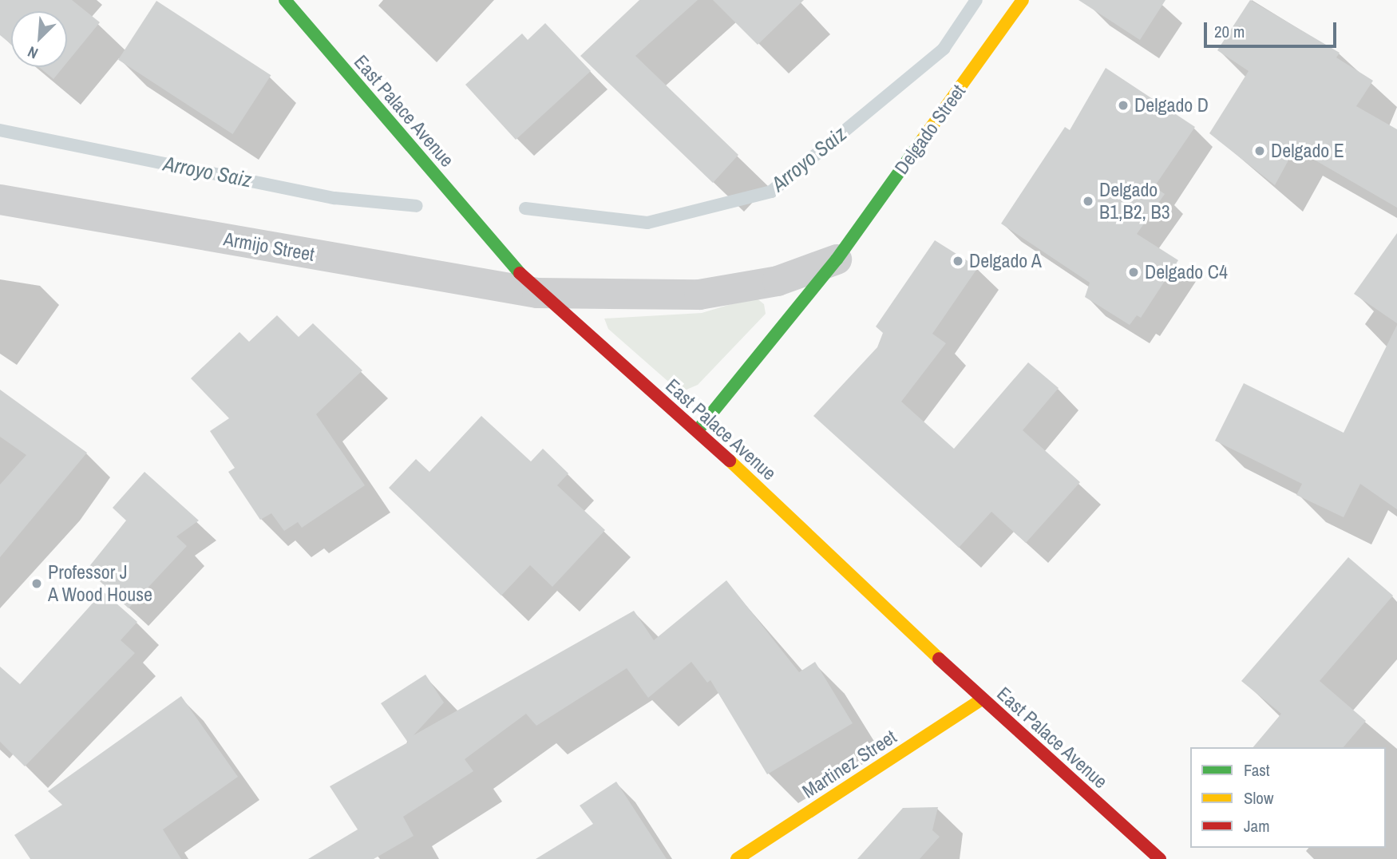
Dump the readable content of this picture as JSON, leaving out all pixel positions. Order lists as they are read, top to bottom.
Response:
{
  "streets": {
    "street": [
      "East Palace Avenue",
      "Delgado Street",
      "Armijo Street",
      "Martinez Street"
    ]
  },
  "crossings": [
    ["East Palace Avenue", "Delgado Street"],
    ["East Palace Avenue", "Armijo Street"],
    ["East Palace Avenue", "Martinez Street"]
  ],
  "water": ["Arroyo Saiz"],
  "places": [
    "Delgado D",
    "Delgado E",
    "Delgado B1,B2, B3",
    "Delgado A",
    "Delgado C4",
    "Professor J A Wood House"
  ],
  "legend": ["Fast", "Slow", "Jam"],
  "scale_bar": "20 m",
  "north": "bottom left"
}
